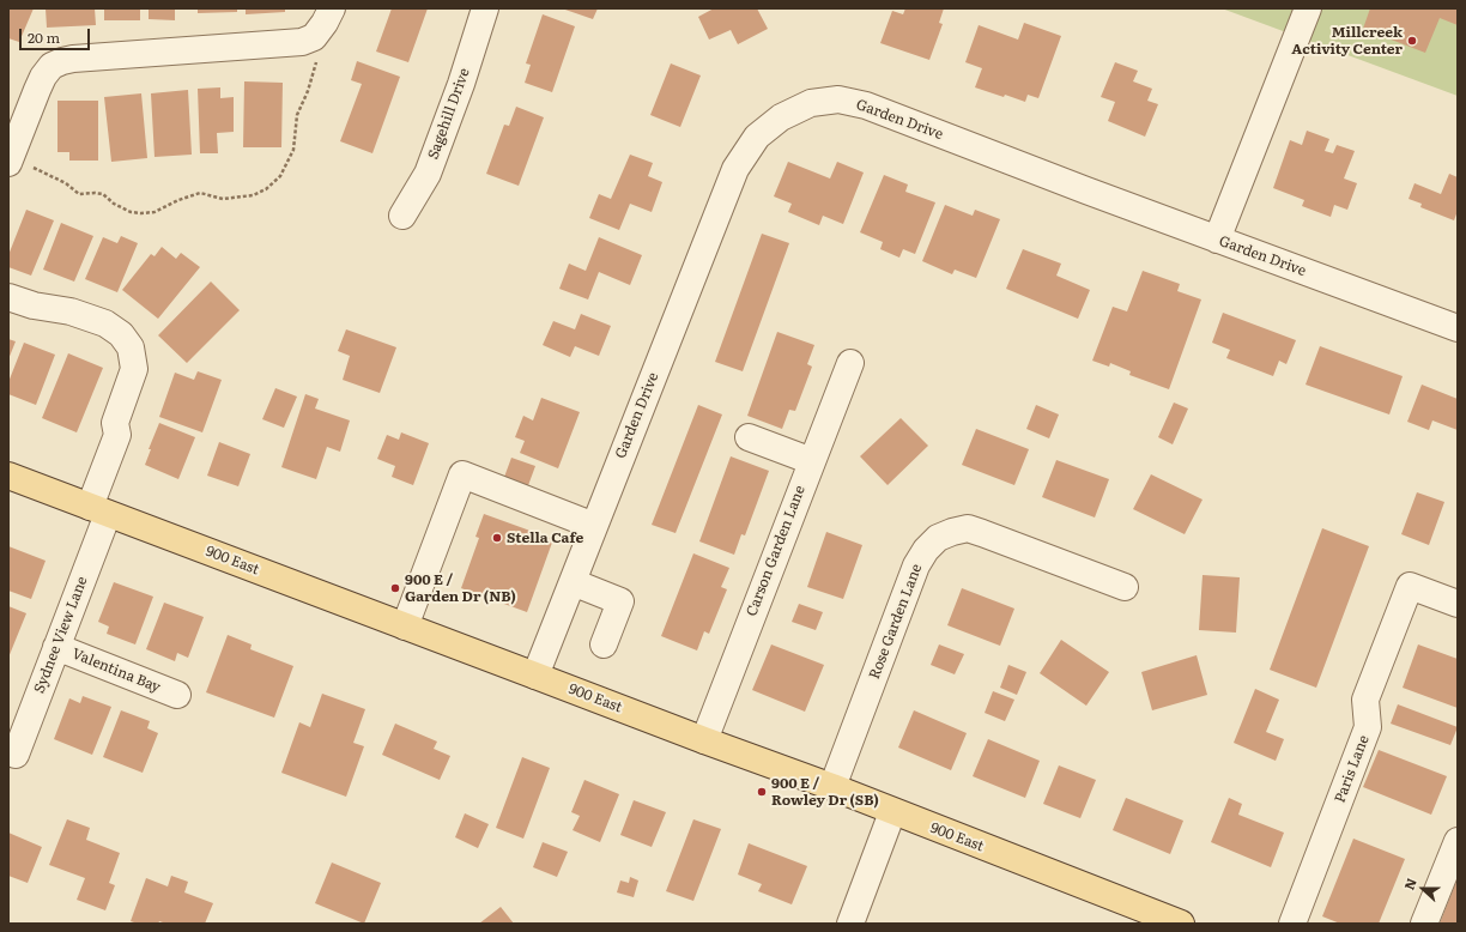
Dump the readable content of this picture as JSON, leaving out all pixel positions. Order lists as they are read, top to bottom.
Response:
{
  "streets": {
    "main road": ["900 East"],
    "street": [
      "Sagehill Drive",
      "Garden Drive",
      "Carson Garden Lane",
      "Rose Garden Lane",
      "Sydnee View Lane",
      "Valentina Bay",
      "Paris Lane"
    ]
  },
  "crossings": [
    ["Garden Drive", "900 East"],
    ["Carson Garden Lane", "900 East"],
    ["900 East", "Rose Garden Lane"],
    ["900 East", "Sydnee View Lane"],
    ["Sydnee View Lane", "Valentina Bay"]
  ],
  "places": [
    "Millcreek Activity Center",
    "Stella Cafe",
    "900 E / Garden Dr (NB)",
    "900 E / Rowley Dr (SB)"
  ],
  "scale_bar": "20 m",
  "north": "left"
}
